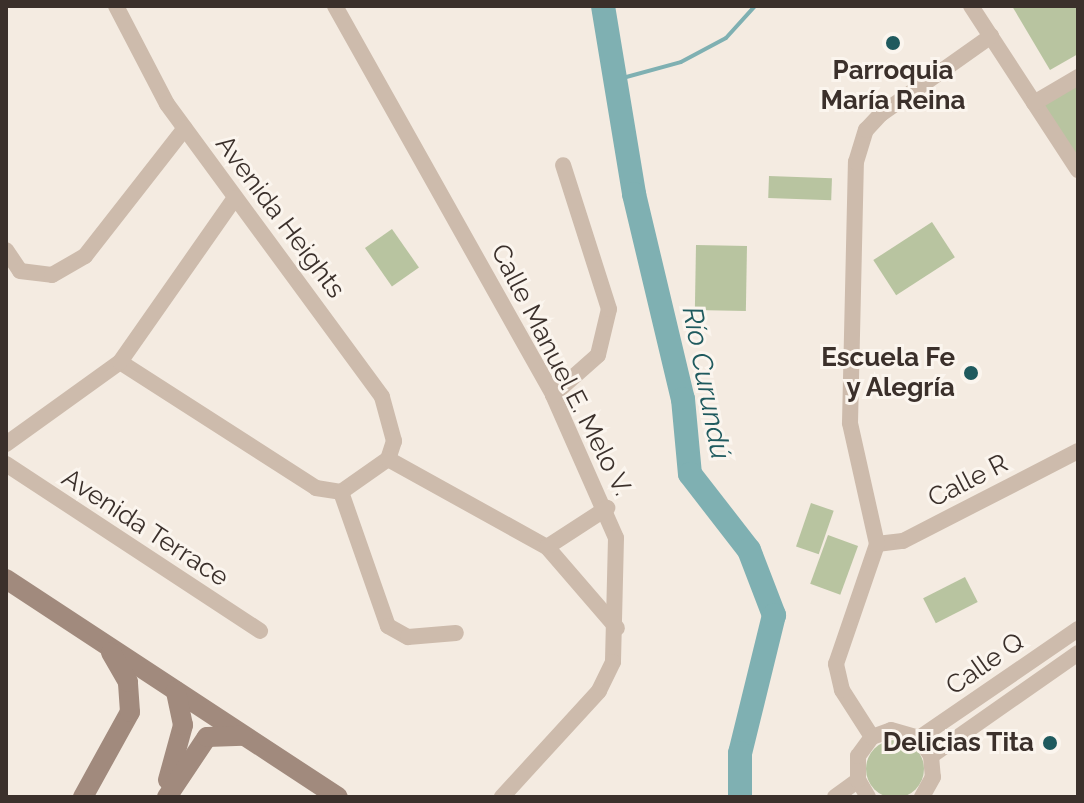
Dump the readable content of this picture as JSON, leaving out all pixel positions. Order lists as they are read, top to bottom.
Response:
{
  "streets": {
    "street": [
      "Avenida Heights",
      "Calle Manuel E. Melo V.",
      "Calle R",
      "Avenida Terrace",
      "Calle Q"
    ]
  },
  "water": ["Río Curundú"],
  "places": ["Parroquia María Reina", "Escuela Fe y Alegría", "Delicias Tita"]
}
